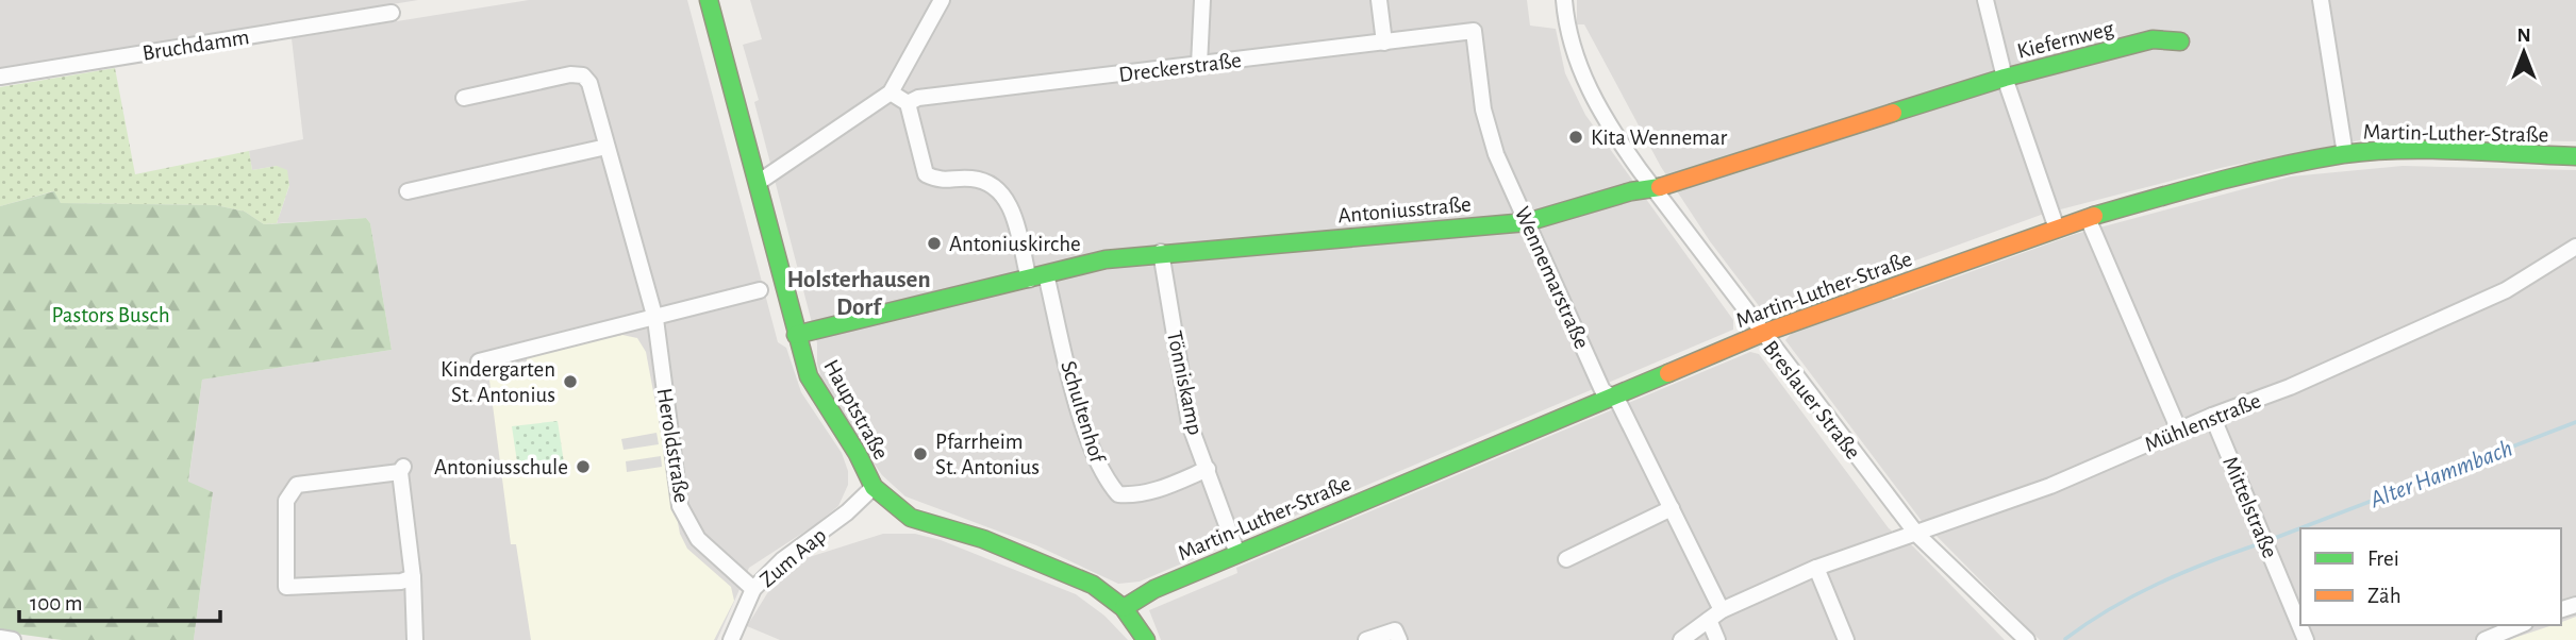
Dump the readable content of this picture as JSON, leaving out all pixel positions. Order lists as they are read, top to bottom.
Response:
{
  "streets": {
    "street": [
      "Kiefernweg",
      "Bruchdamm",
      "Dreckerstraße",
      "Martin-Luther-Straße",
      "Antoniusstraße",
      "Wennemarstraße",
      "Tönniskamp",
      "Breslauer Straße",
      "Hauptstraße",
      "Schultenhof",
      "Mühlenstraße",
      "Heroldstraße",
      "Mittelstraße",
      "Zum Aap"
    ]
  },
  "crossings": [
    ["Kiefernweg", "Antoniusstraße"],
    ["Dreckerstraße", "Wennemarstraße"],
    ["Martin-Luther-Straße", "Wennemarstraße"],
    ["Martin-Luther-Straße", "Tönniskamp"],
    ["Martin-Luther-Straße", "Breslauer Straße"],
    ["Martin-Luther-Straße", "Hauptstraße"],
    ["Antoniusstraße", "Wennemarstraße"],
    ["Antoniusstraße", "Tönniskamp"],
    ["Antoniusstraße", "Breslauer Straße"],
    ["Antoniusstraße", "Hauptstraße"],
    ["Antoniusstraße", "Schultenhof"],
    ["Wennemarstraße", "Mühlenstraße"],
    ["Tönniskamp", "Schultenhof"],
    ["Breslauer Straße", "Mühlenstraße"],
    ["Hauptstraße", "Zum Aap"],
    ["Mühlenstraße", "Mittelstraße"],
    ["Heroldstraße", "Zum Aap"]
  ],
  "districts": ["Holsterhausen Dorf"],
  "water": ["Alter Hammbach"],
  "parks": ["Pastors Busch"],
  "places": [
    "Kita Wennemar",
    "Antoniuskirche",
    "Kindergarten St. Antonius",
    "Pfarrheim St. Antonius",
    "Antoniusschule"
  ],
  "legend": ["Frei", "Zäh"],
  "scale_bar": "100 m",
  "north": "top"
}
